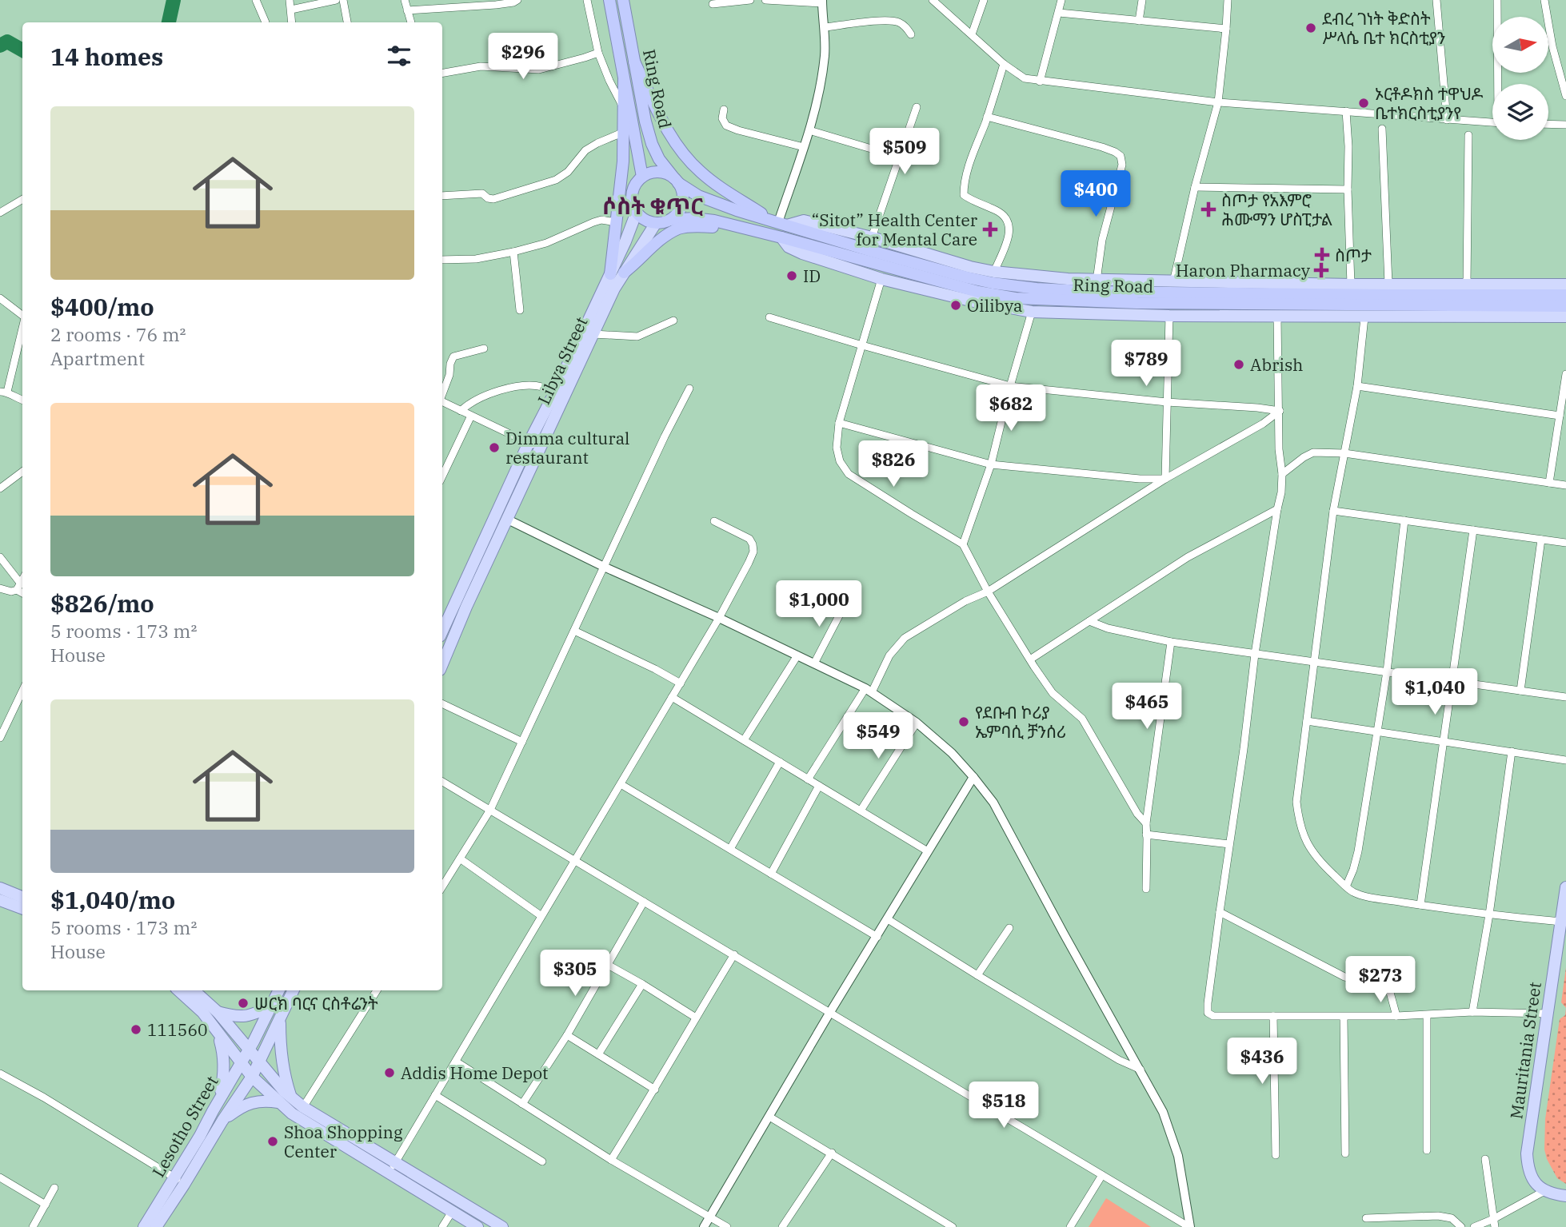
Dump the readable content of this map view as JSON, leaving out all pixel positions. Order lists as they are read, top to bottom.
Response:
{
  "streets": {
    "highway": ["Ring Road"],
    "main road": ["Libya Street", "Mauritania Street", "Lesotho Street"]
  },
  "crossings": [
    ["Ring Road", "Libya Street"]
  ],
  "districts": ["ሶስት ቁጥር"],
  "places": {
    "other": [
      "ደብረ ገነት ቅድስት ሥላሴ ቤተ ክርስቲያን",
      "ኦርቶዶክስ ተዋህዶ ቤተክርስቲያንየ",
      "ID",
      "Oilibya",
      "Abrish",
      "Dimma cultural restaurant",
      "የደቡብ ኮሪያ ኤምባሲ ቻንሰሪ",
      "ሠርክ ባርና ርስቶሬንት",
      "111560",
      "Addis Home Depot",
      "Shoa Shopping Center"
    ],
    "health": [
      "ስጦታ የአእምሮ ሕሙማን ሆስፒታል",
      "“Sitot” Health Center for Mental Care",
      "ስጦታ",
      "Haron Pharmacy"
    ]
  },
  "north": "right",
  "page": {
    "heading": "14 homes",
    "price": [
      "$296",
      "$509",
      "$400",
      "$789",
      "$682",
      "$826",
      "$1,000",
      "$1,040",
      "$465",
      "$549",
      "$305",
      "$273",
      "$436",
      "$518"
    ],
    "list": [
      {
        "name": "$400/mo",
        "note": "2 rooms · 76 m² · Apartment"
      },
      {
        "name": "$826/mo",
        "note": "5 rooms · 173 m² · House"
      },
      {
        "name": "$1,040/mo",
        "note": "5 rooms · 173 m² · House"
      }
    ]
  }
}
